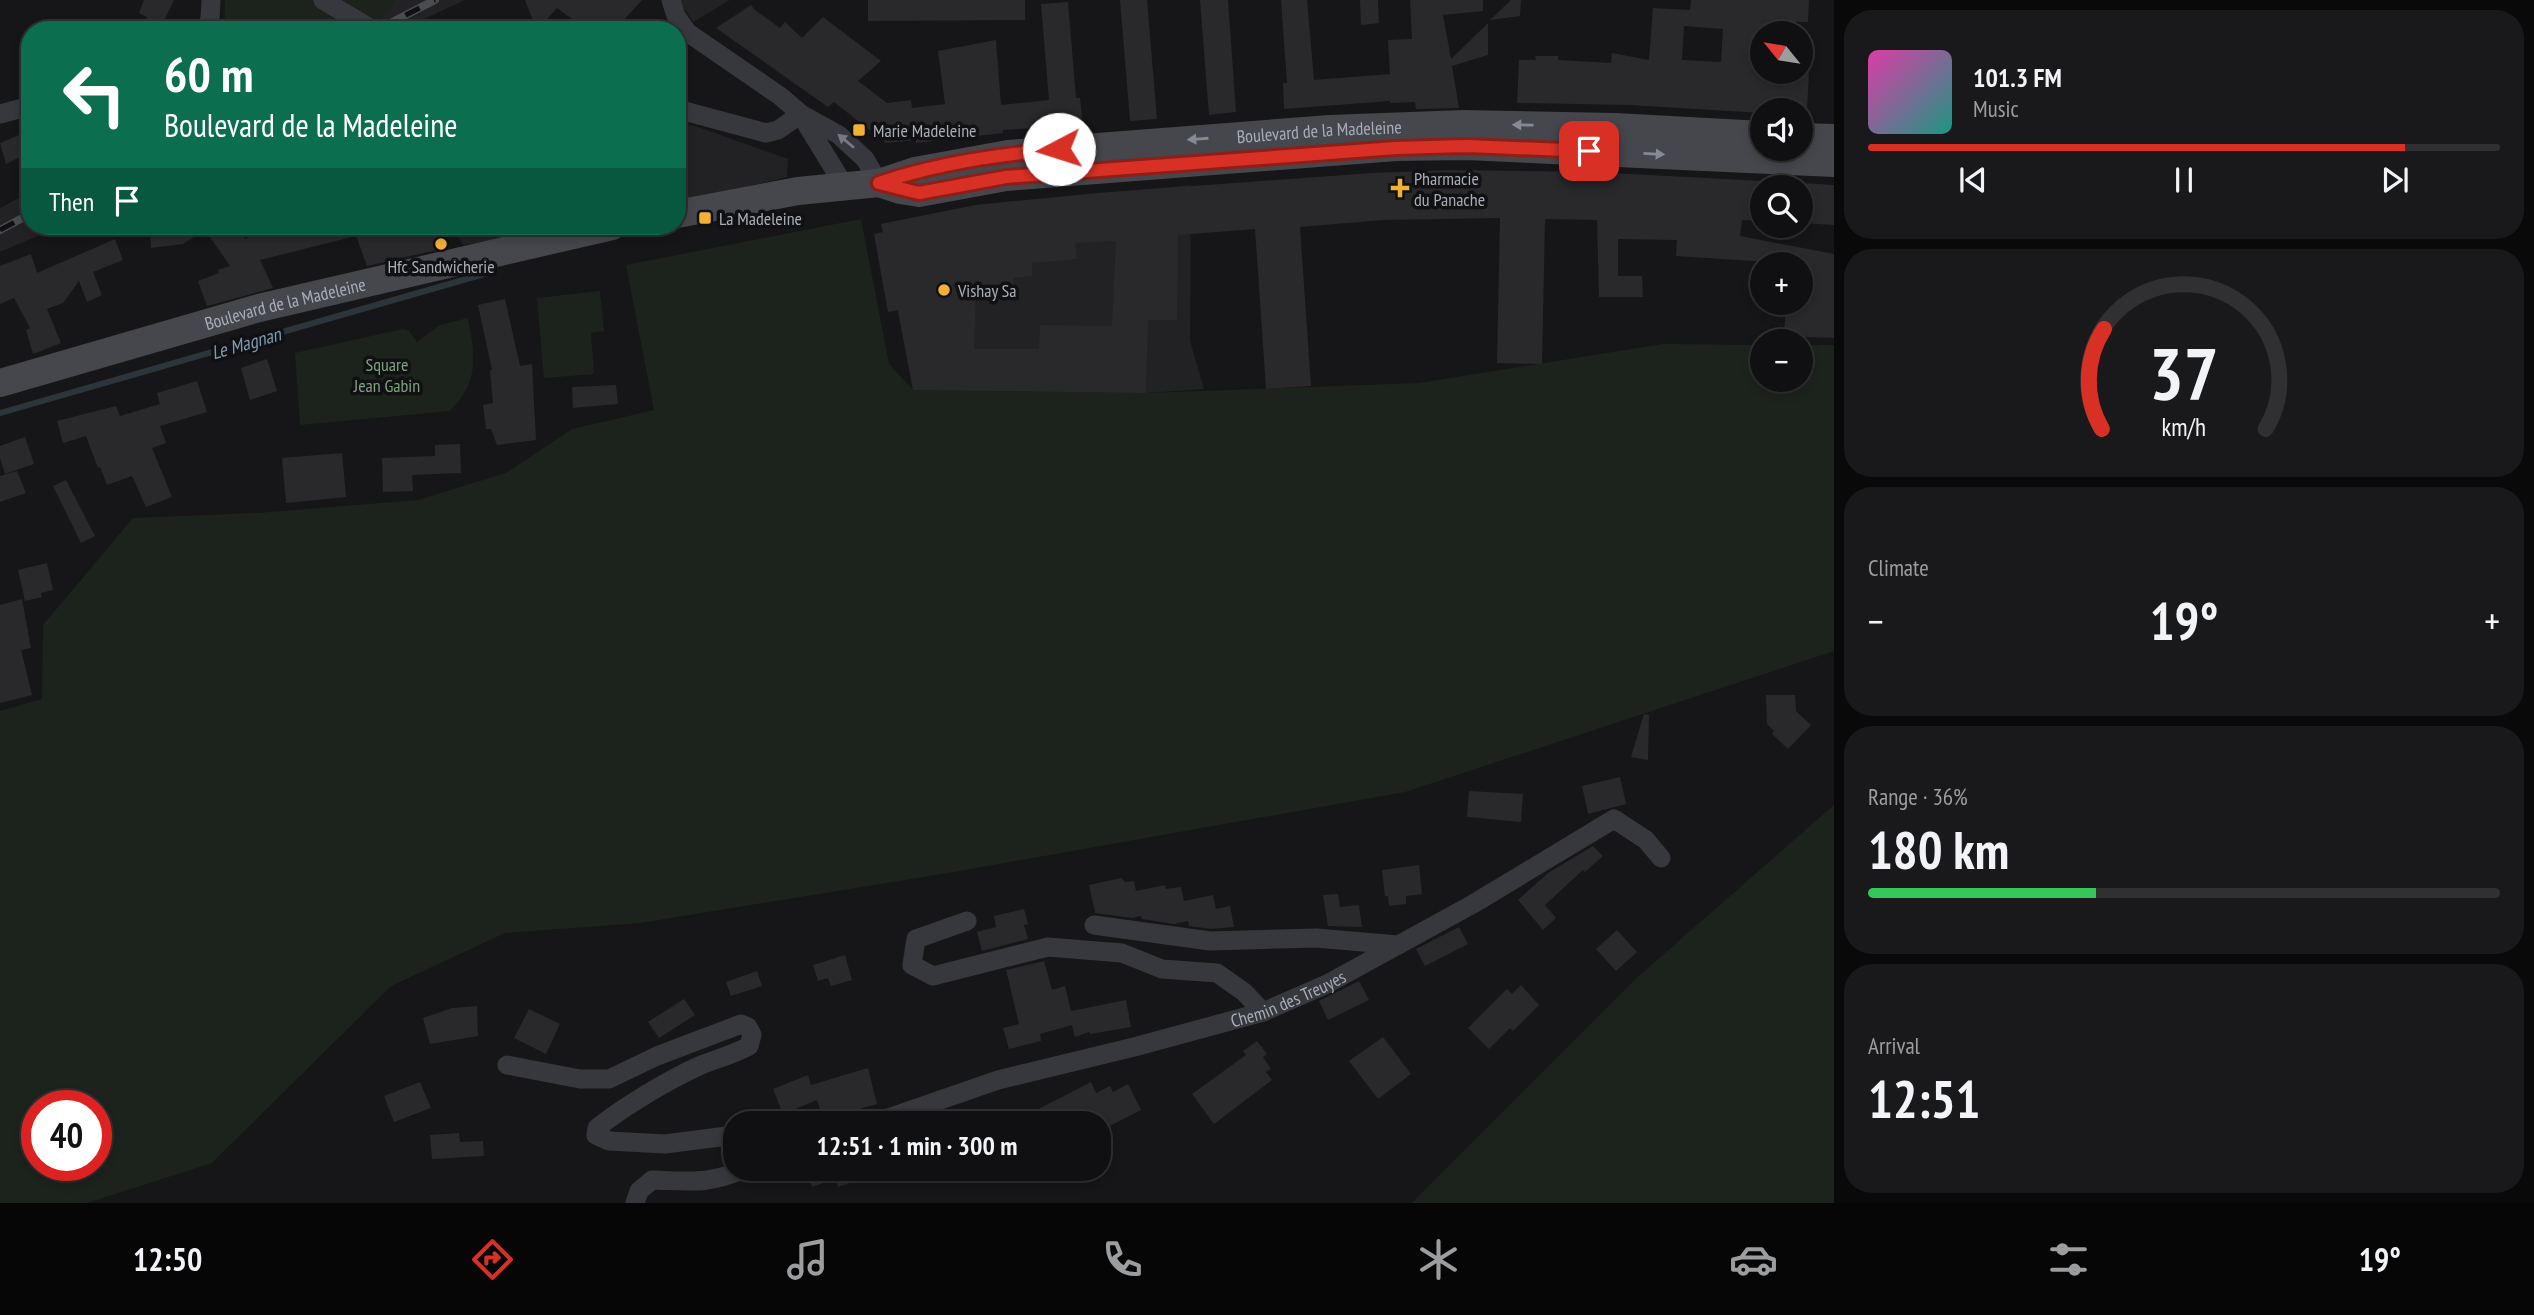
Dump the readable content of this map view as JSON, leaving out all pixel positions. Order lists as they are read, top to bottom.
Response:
{
  "streets": {
    "street": ["Boulevard de la Madeleine", "Chemin des Treuyes"]
  },
  "water": ["Le Magnan"],
  "parks": ["Square Jean Gabin"],
  "places": {
    "transit": ["Marie Madeleine", "La Madeleine"],
    "health": ["Pharmacie du Panache"],
    "other": ["Hfc Sandwicherie", "Vishay Sa"]
  },
  "north": "top left",
  "page": {
    "map_buttons": ["+", "−"],
    "turn": ["60 m", "Boulevard de la Madeleine"],
    "song": ["101.3 FM", "Music"],
    "then": "Then",
    "tile": [
      "Climate",
      ["Range · 36%", "180 km"],
      ["Arrival", "12:51"]
    ],
    "heat": ["−", "19°", "+"],
    "limit": "40",
    "trip": "12:51 · 1 min · 300 m",
    "tabs": ["12:50", "19°"],
    "gauge": ["37", "km/h"]
  }
}
